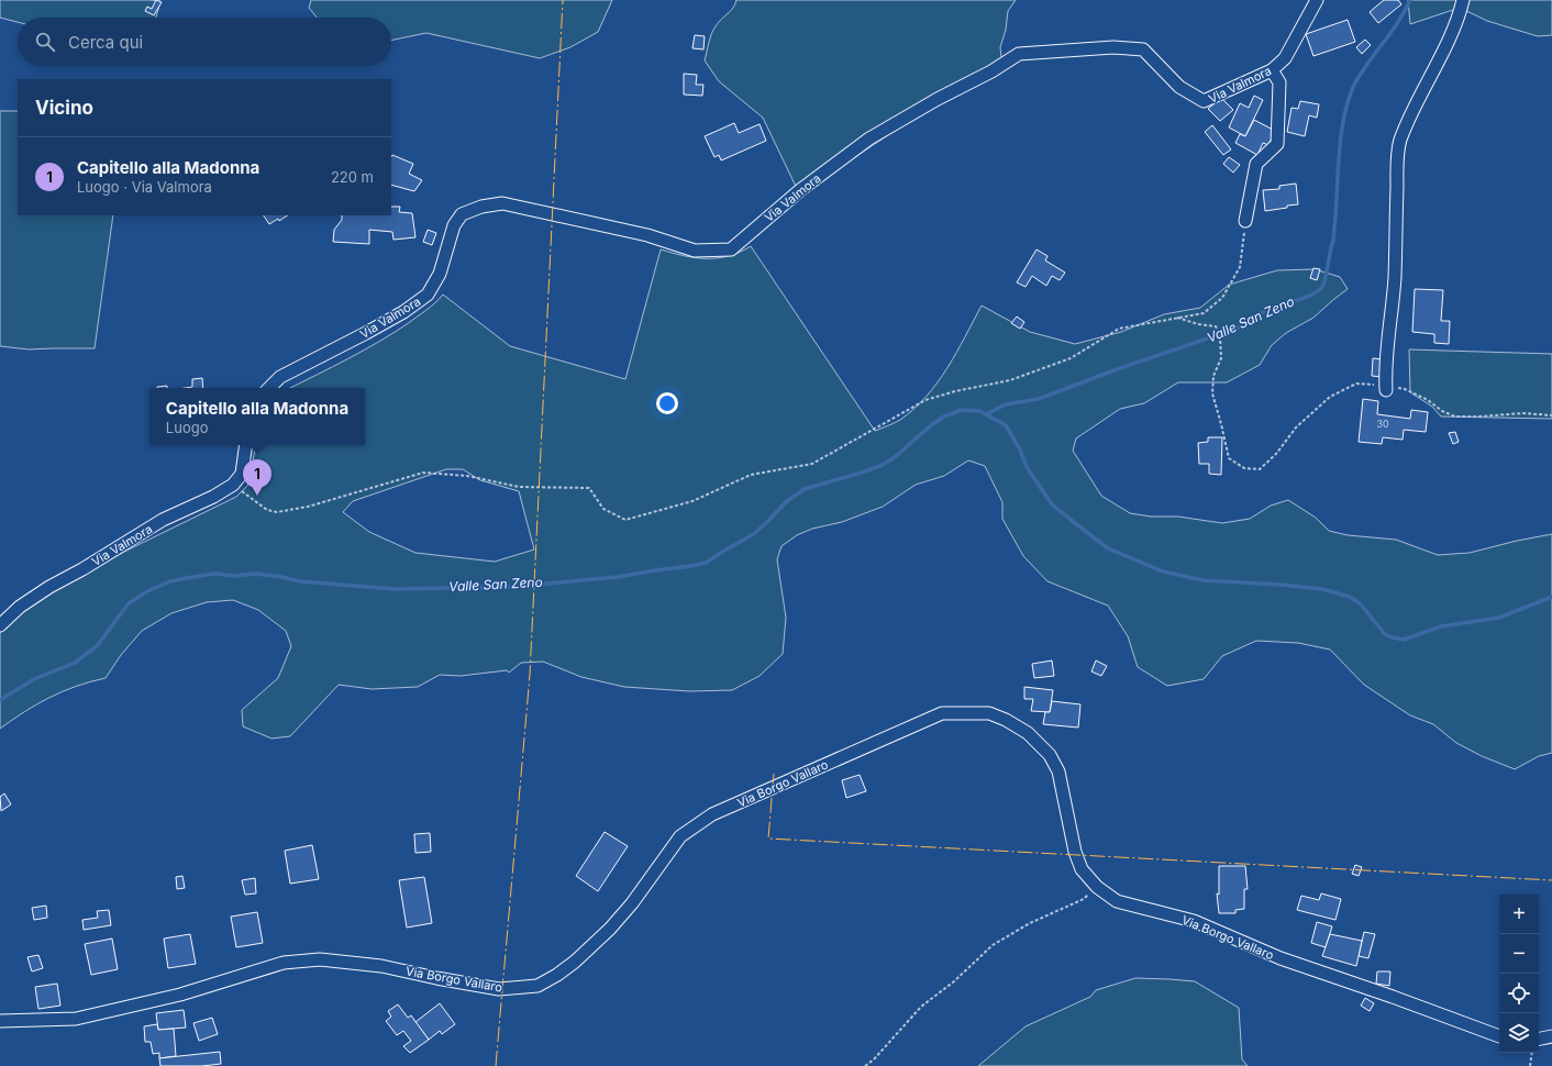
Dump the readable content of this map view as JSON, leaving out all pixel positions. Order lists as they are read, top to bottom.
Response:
{
  "streets": {
    "street": ["Via Valmora", "Via Borgo Vallaro"]
  },
  "water": ["Valle San Zeno"],
  "house_numbers": ["30"],
  "page": {
    "search": "Cerca qui",
    "heading": "Vicino",
    "list": [
      {
        "mark": "1",
        "name": "Capitello alla Madonna",
        "note": "Luogo · Via Valmora",
        "value": "220 m"
      }
    ],
    "popup": ["Capitello alla Madonna", "Luogo"],
    "pins": "1",
    "map_buttons": ["+", "−"]
  }
}
